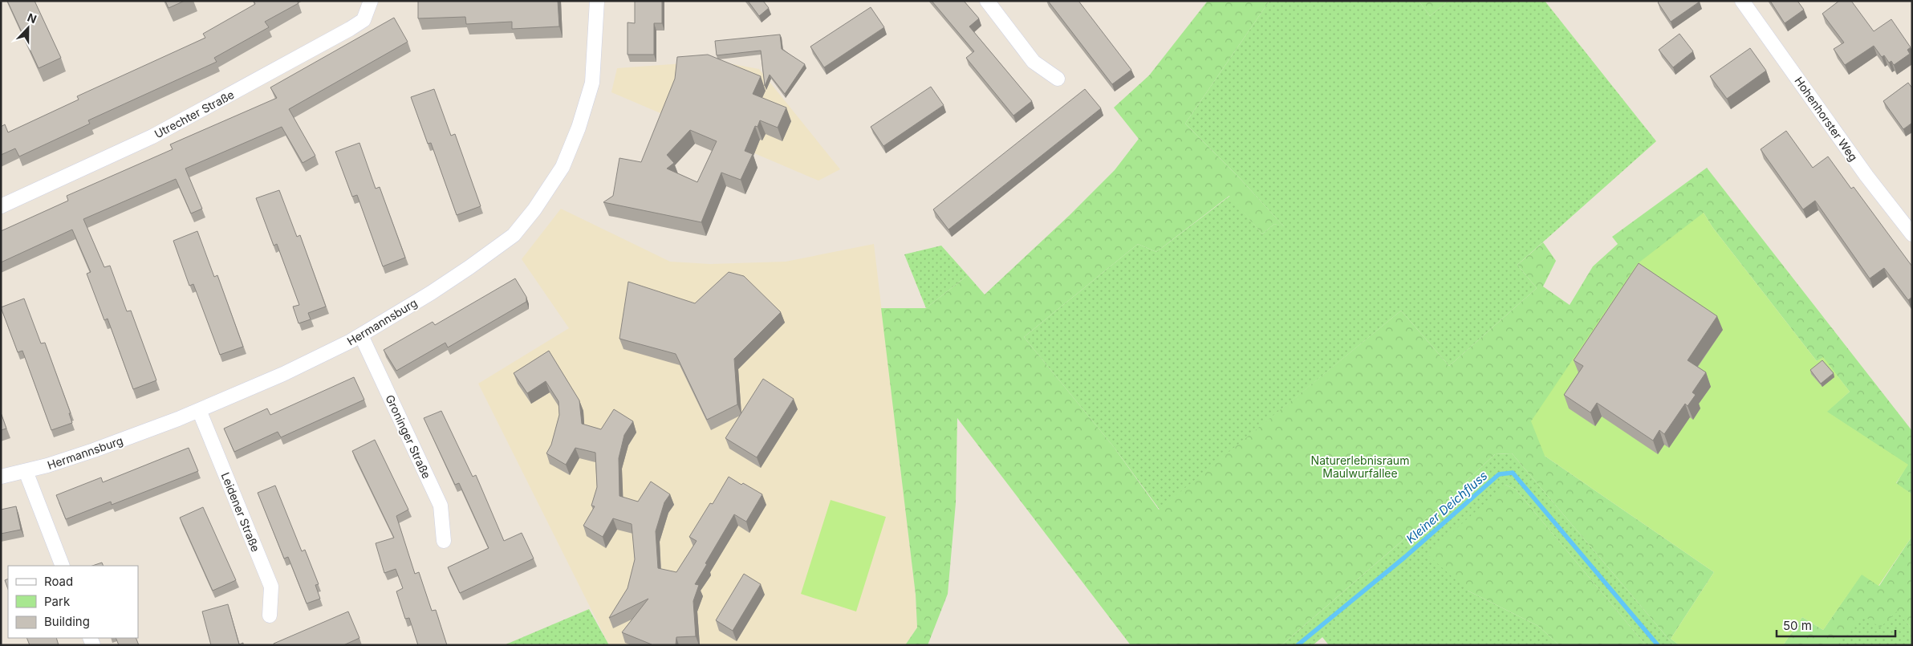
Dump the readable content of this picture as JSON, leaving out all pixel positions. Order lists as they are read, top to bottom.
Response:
{
  "streets": {
    "street": [
      "Utrechter Straße",
      "Hohenhorster Weg",
      "Hermannsburg",
      "Groninger Straße",
      "Leidener Straße"
    ]
  },
  "crossings": [
    ["Hermannsburg", "Groninger Straße"],
    ["Hermannsburg", "Leidener Straße"]
  ],
  "water": ["Kleiner Deichfluss"],
  "parks": ["Naturerlebnisraum Maulwurfallee"],
  "legend": ["Road", "Park", "Building"],
  "scale_bar": "50 m",
  "north": "top"
}
